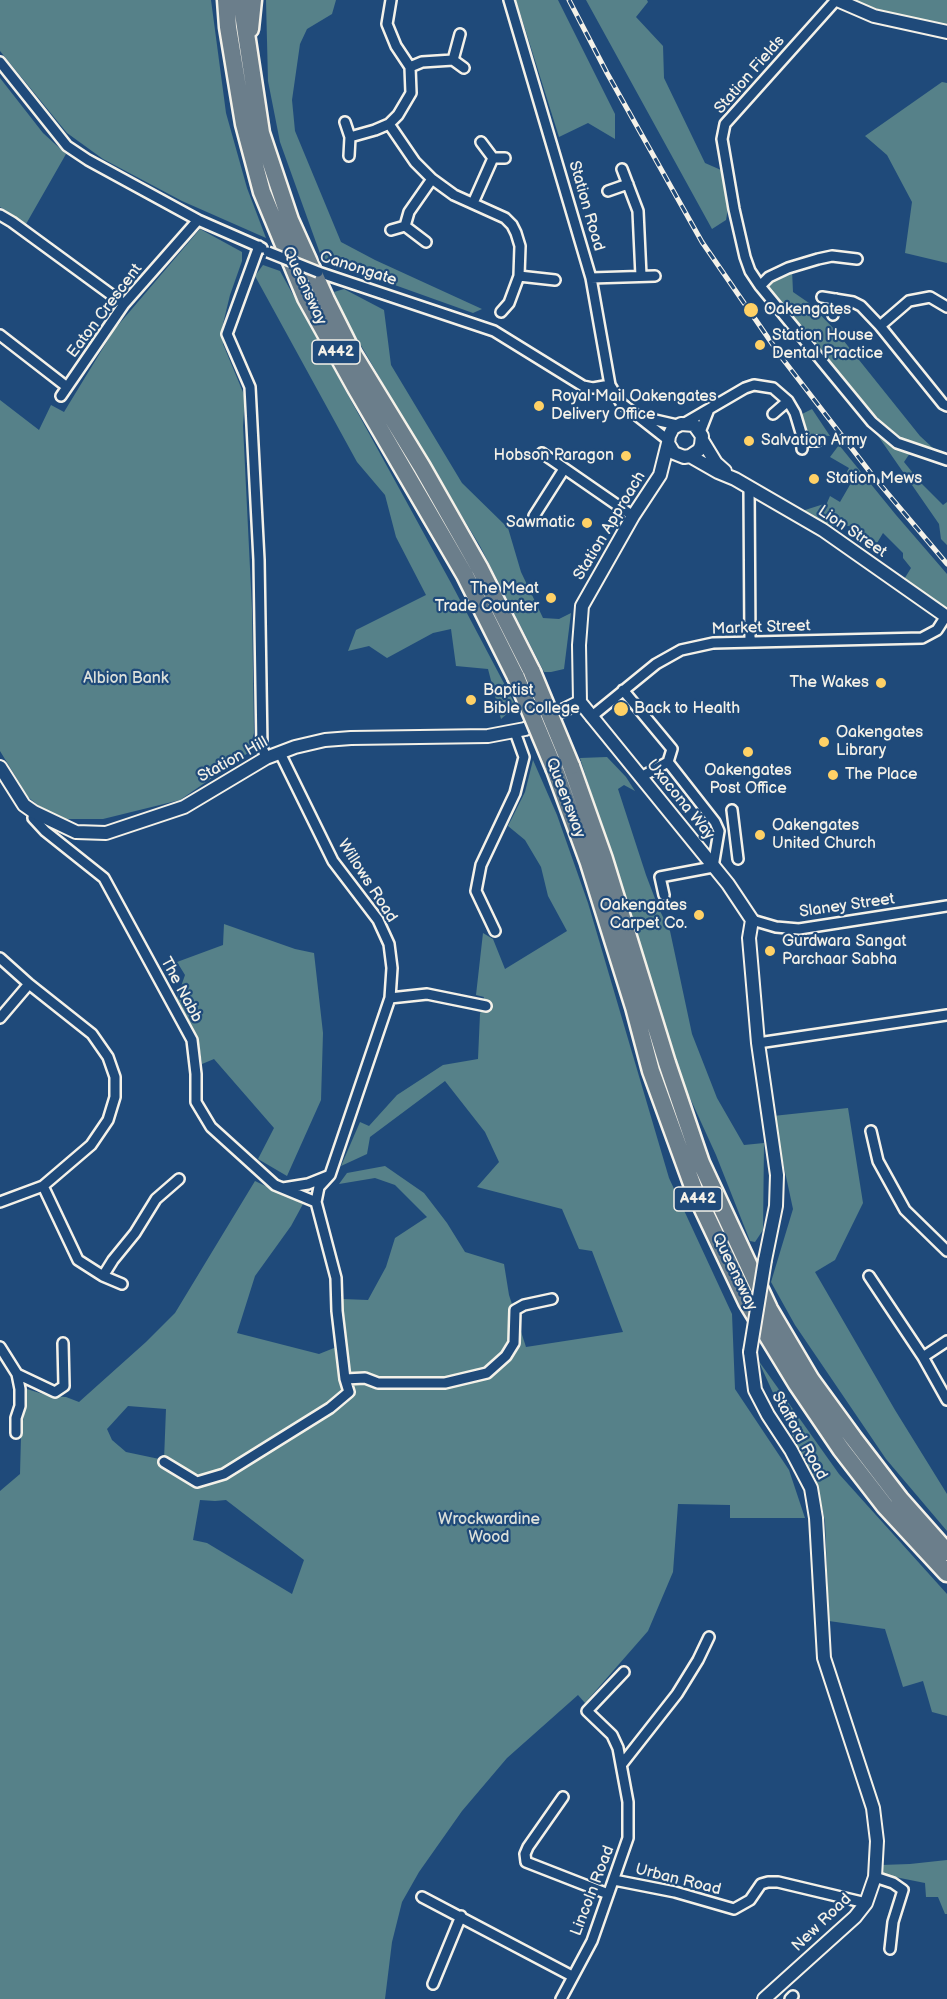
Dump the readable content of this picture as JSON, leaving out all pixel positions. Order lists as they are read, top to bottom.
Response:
{
  "streets": {
    "highway": ["Queensway", "A442"],
    "street": [
      "Station Fields",
      "Station Road",
      "Canongate",
      "Eaton Crescent",
      "Station Approach",
      "Lion Street",
      "Market Street",
      "Station Hill",
      "Uxacona Way",
      "Willows Road",
      "Slaney Street",
      "The Nabb",
      "Stafford Road",
      "Urban Road",
      "Lincoln Road",
      "New Road"
    ]
  },
  "crossings": [
    ["Station Road", "Canongate"],
    ["Station Road", "Station Approach"],
    ["Station Road", "Lion Street"],
    ["Canongate", "Eaton Crescent"],
    ["Queensway", "A442"],
    ["Station Approach", "Lion Street"],
    ["Station Approach", "Station Hill"],
    ["Station Approach", "Uxacona Way"],
    ["Lion Street", "Market Street"],
    ["Market Street", "Uxacona Way"],
    ["Station Hill", "Uxacona Way"],
    ["Station Hill", "Willows Road"],
    ["Station Hill", "The Nabb"],
    ["Uxacona Way", "Slaney Street"],
    ["Uxacona Way", "Stafford Road"],
    ["Slaney Street", "Stafford Road"],
    ["Stafford Road", "New Road"],
    ["Urban Road", "Lincoln Road"],
    ["Urban Road", "New Road"]
  ],
  "parks": ["Albion Bank", "Wrockwardine Wood"],
  "places": [
    "Oakengates",
    "Station House Dental Practice",
    "Royal Mail Oakengates Delivery Office",
    "Salvation Army",
    "Hobson Paragon",
    "Station Mews",
    "Sawmatic",
    "The Meat Trade Counter",
    "The Wakes",
    "Baptist Bible College",
    "Back to Health",
    "Oakengates Library",
    "Oakengates Post Office",
    "The Place",
    "Oakengates United Church",
    "Oakengates Carpet Co.",
    "Gurdwara Sangat Parchaar Sabha"
  ]
}
